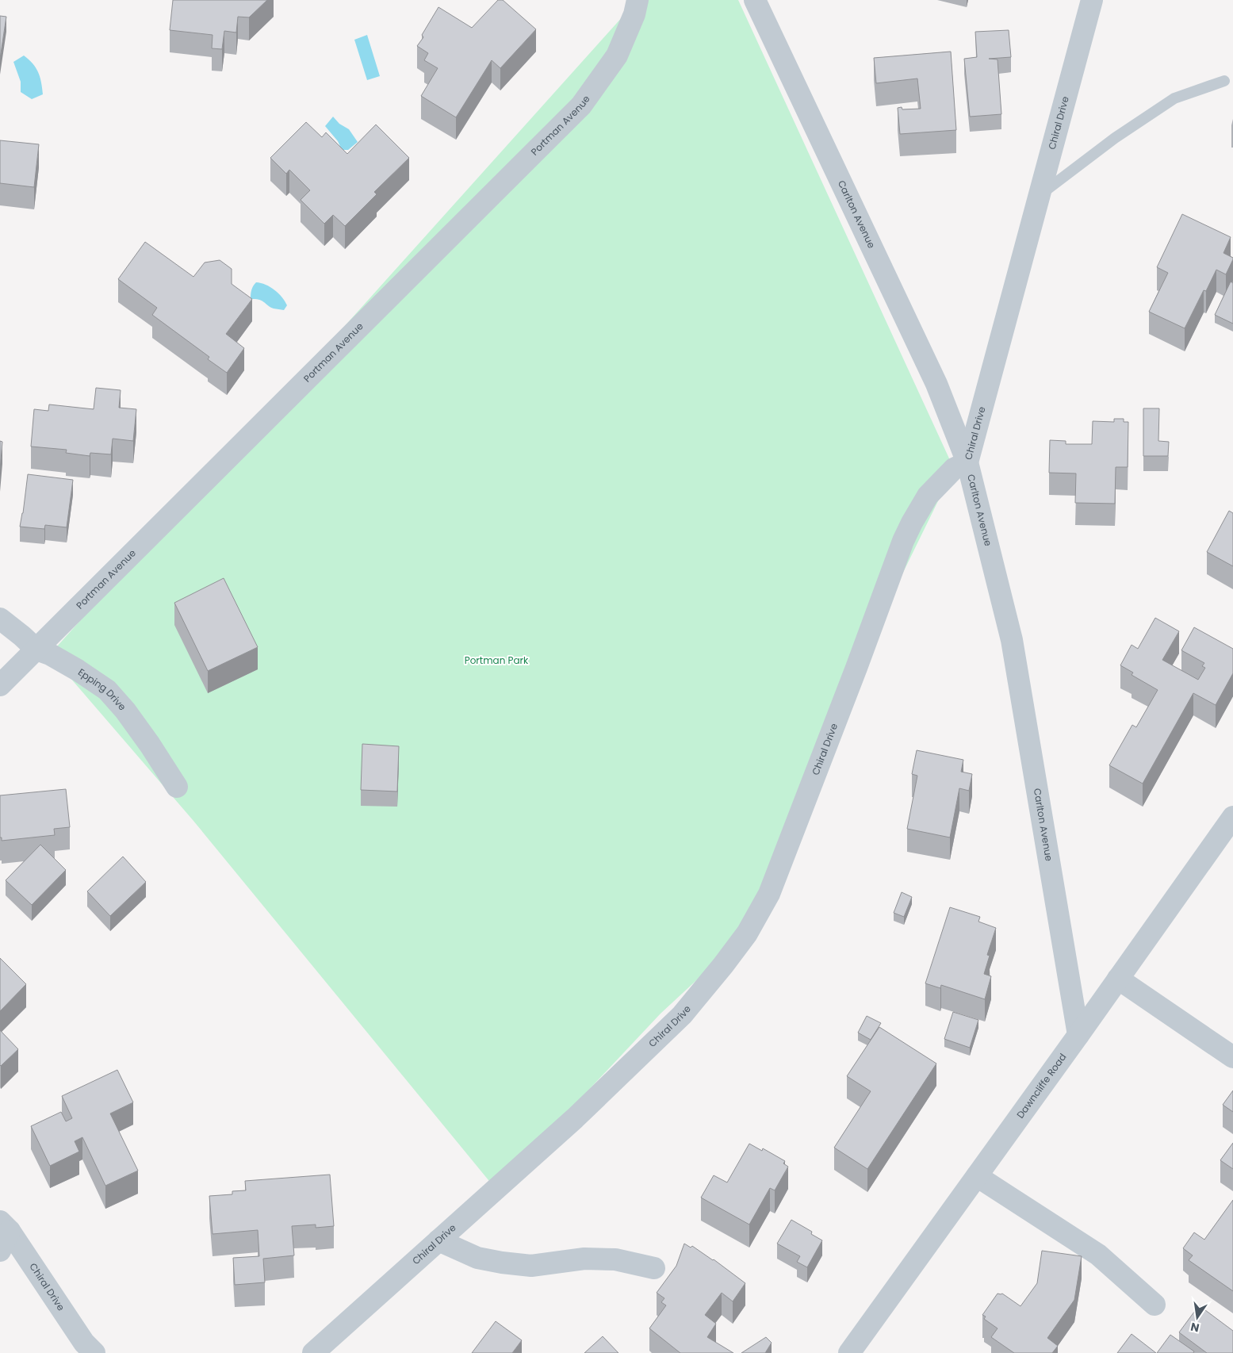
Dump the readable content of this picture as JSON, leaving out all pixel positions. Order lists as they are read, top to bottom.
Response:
{
  "streets": {
    "street": [
      "Chiral Drive",
      "Portman Avenue",
      "Carlton Avenue",
      "Epping Drive",
      "Dawncliffe Road"
    ]
  },
  "crossings": [
    ["Chiral Drive", "Carlton Avenue"],
    ["Portman Avenue", "Epping Drive"],
    ["Carlton Avenue", "Dawncliffe Road"]
  ],
  "parks": ["Portman Park"],
  "north": "bottom"
}
